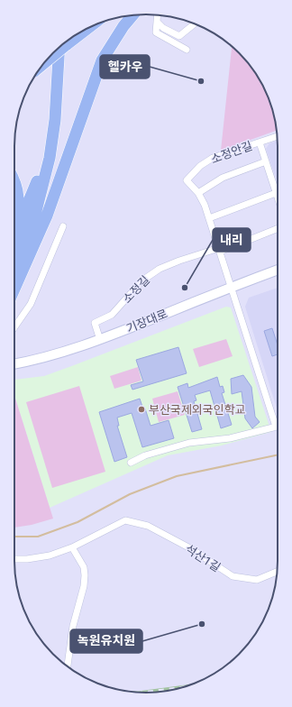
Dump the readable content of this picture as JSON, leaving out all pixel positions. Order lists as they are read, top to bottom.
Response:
{
  "streets": {
    "main road": ["기장대로"],
    "street": ["소정안길", "소정길", "석산1길"]
  },
  "crossings": [
    ["소정안길", "소정길"],
    ["소정안길", "기장대로"],
    ["소정길", "기장대로"]
  ],
  "places": [
    "헬카우",
    "내리",
    "부산국제외국인학교",
    "녹원유치원"
  ]
}
